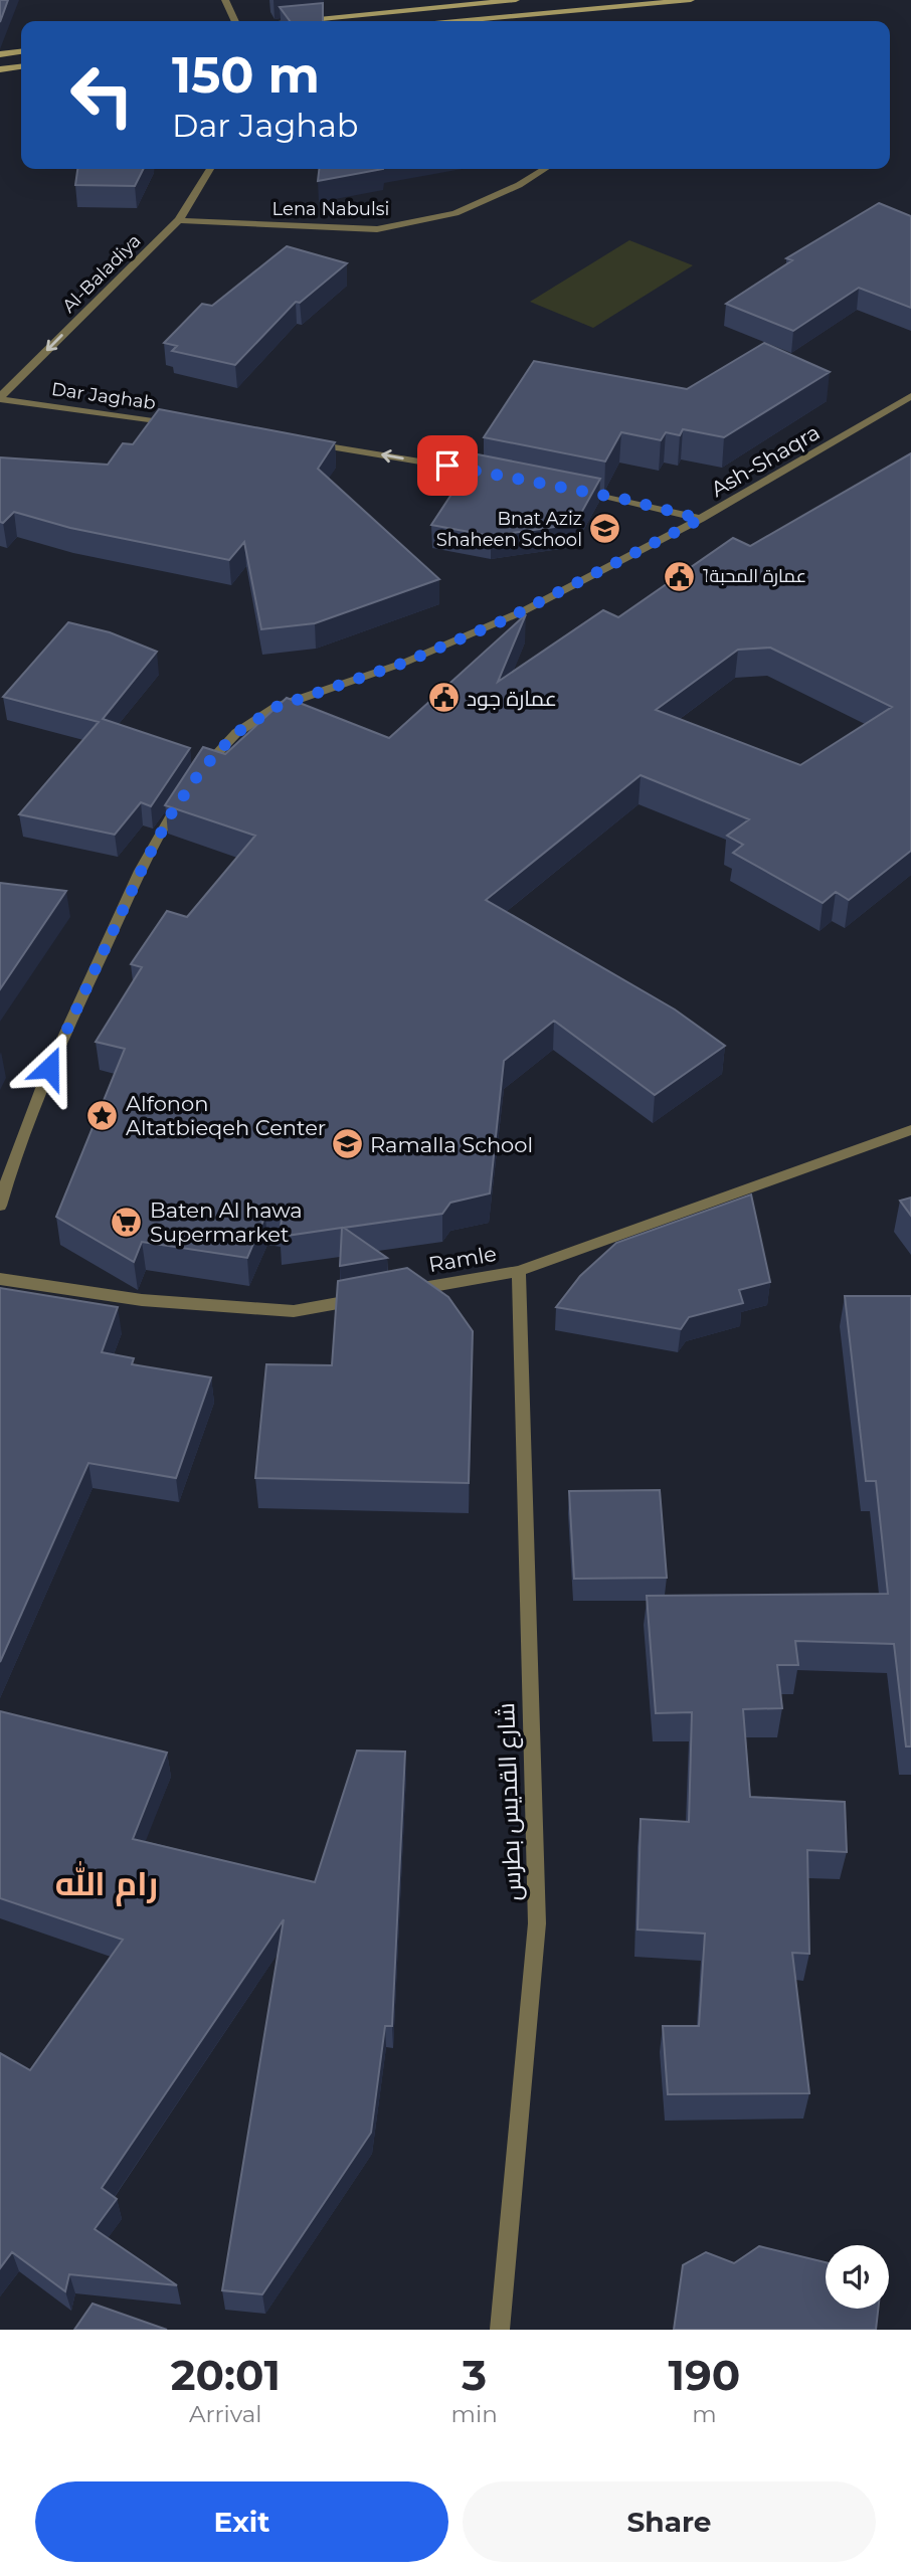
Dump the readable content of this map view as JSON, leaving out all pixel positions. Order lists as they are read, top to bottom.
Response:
{
  "streets": {
    "street": [
      "Lena Nabulsi",
      "Al-Baladiya",
      "Dar Jaghab",
      "Ash-Shaqra",
      "Ramle",
      "شارع القديس بطرس"
    ]
  },
  "crossings": [
    ["Lena Nabulsi", "Al-Baladiya"],
    ["Al-Baladiya", "Dar Jaghab"],
    ["Ramle", "شارع القديس بطرس"]
  ],
  "one_way": ["Al-Baladiya"],
  "districts": ["رام الله"],
  "places": {
    "school or university": ["Bnat Aziz Shaheen School", "Ramalla School"],
    "public building": ["عمارة المحبة1", "عمارة جود"],
    "place": ["Alfonon Altatbieqeh Center"],
    "supermarket": ["Baten Al hawa Supermarket"]
  },
  "page": {
    "turn": ["150 m", "Dar Jaghab"],
    "eta": [
      "20:01",
      "Arrival",
      "3",
      "min",
      "190",
      "m"
    ],
    "buttons": ["Exit", "Share"]
  }
}
